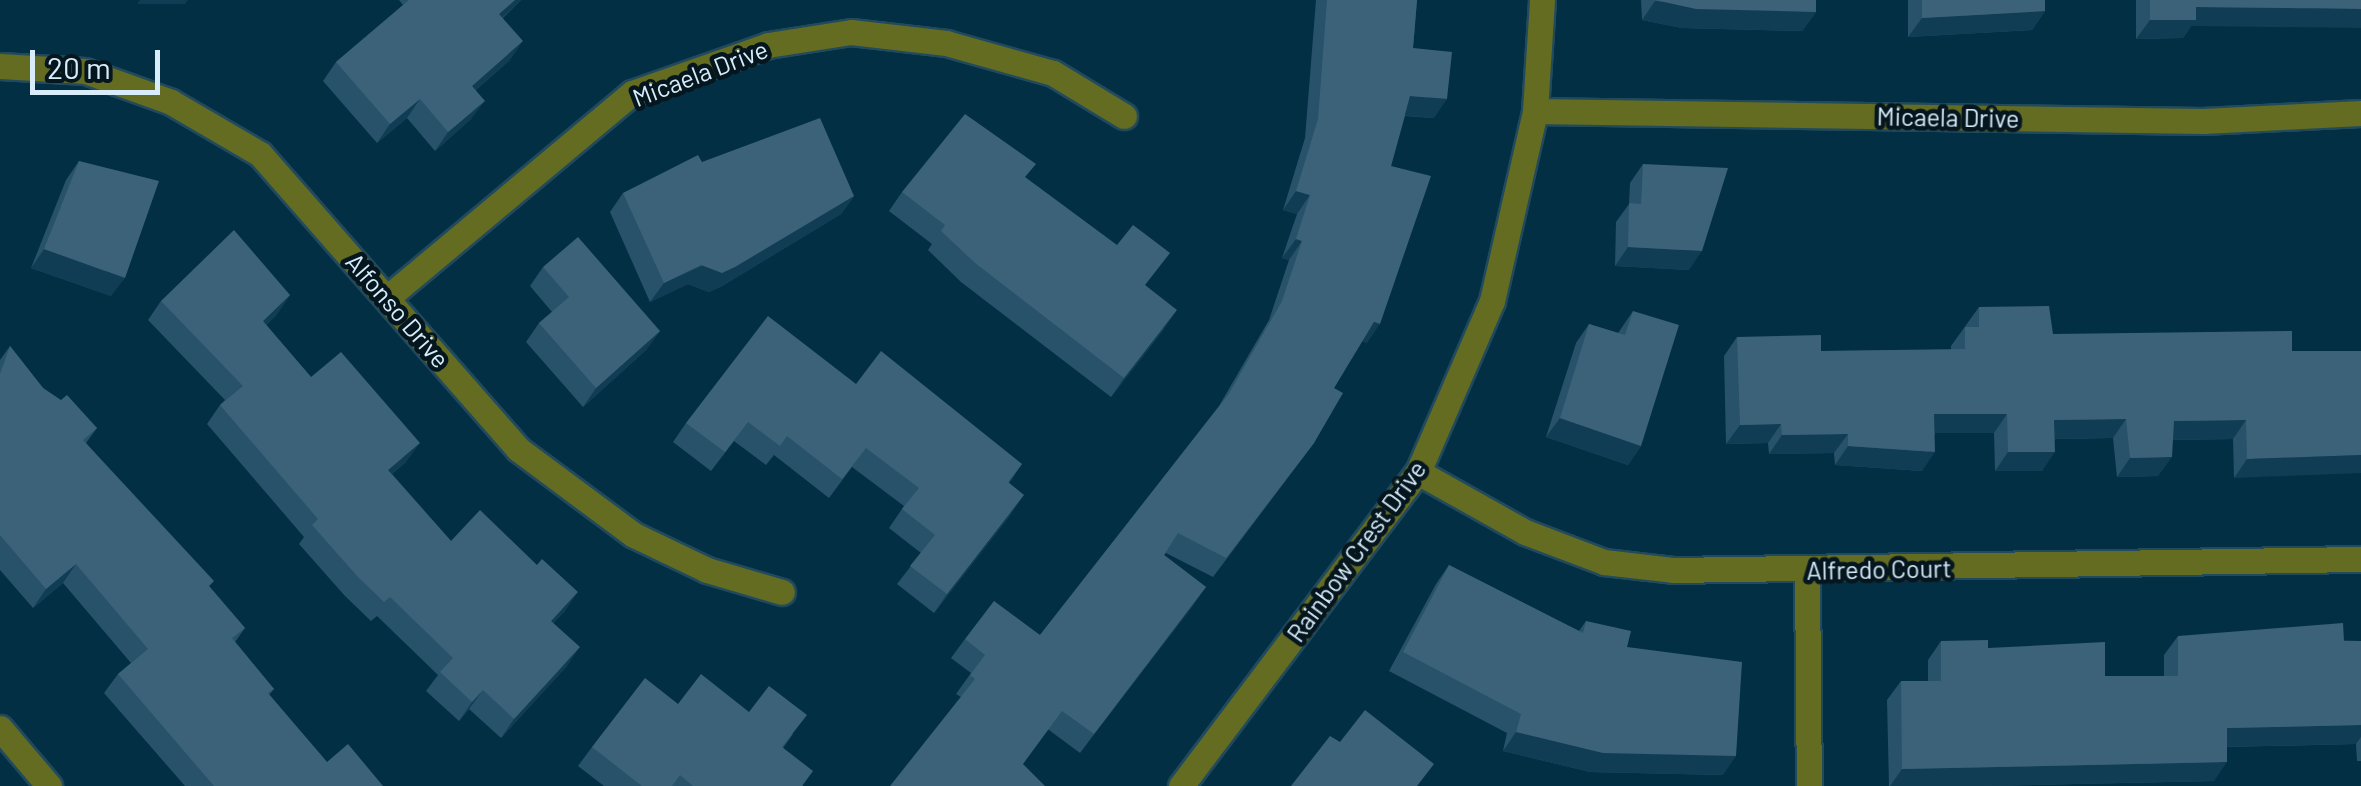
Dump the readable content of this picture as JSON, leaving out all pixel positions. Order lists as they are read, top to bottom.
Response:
{
  "streets": {
    "street": [
      "Micaela Drive",
      "Alfonso Drive",
      "Rainbow Crest Drive",
      "Alfredo Court"
    ]
  },
  "crossings": [
    ["Micaela Drive", "Alfonso Drive"],
    ["Micaela Drive", "Rainbow Crest Drive"],
    ["Rainbow Crest Drive", "Alfredo Court"]
  ],
  "scale_bar": "20 m"
}
